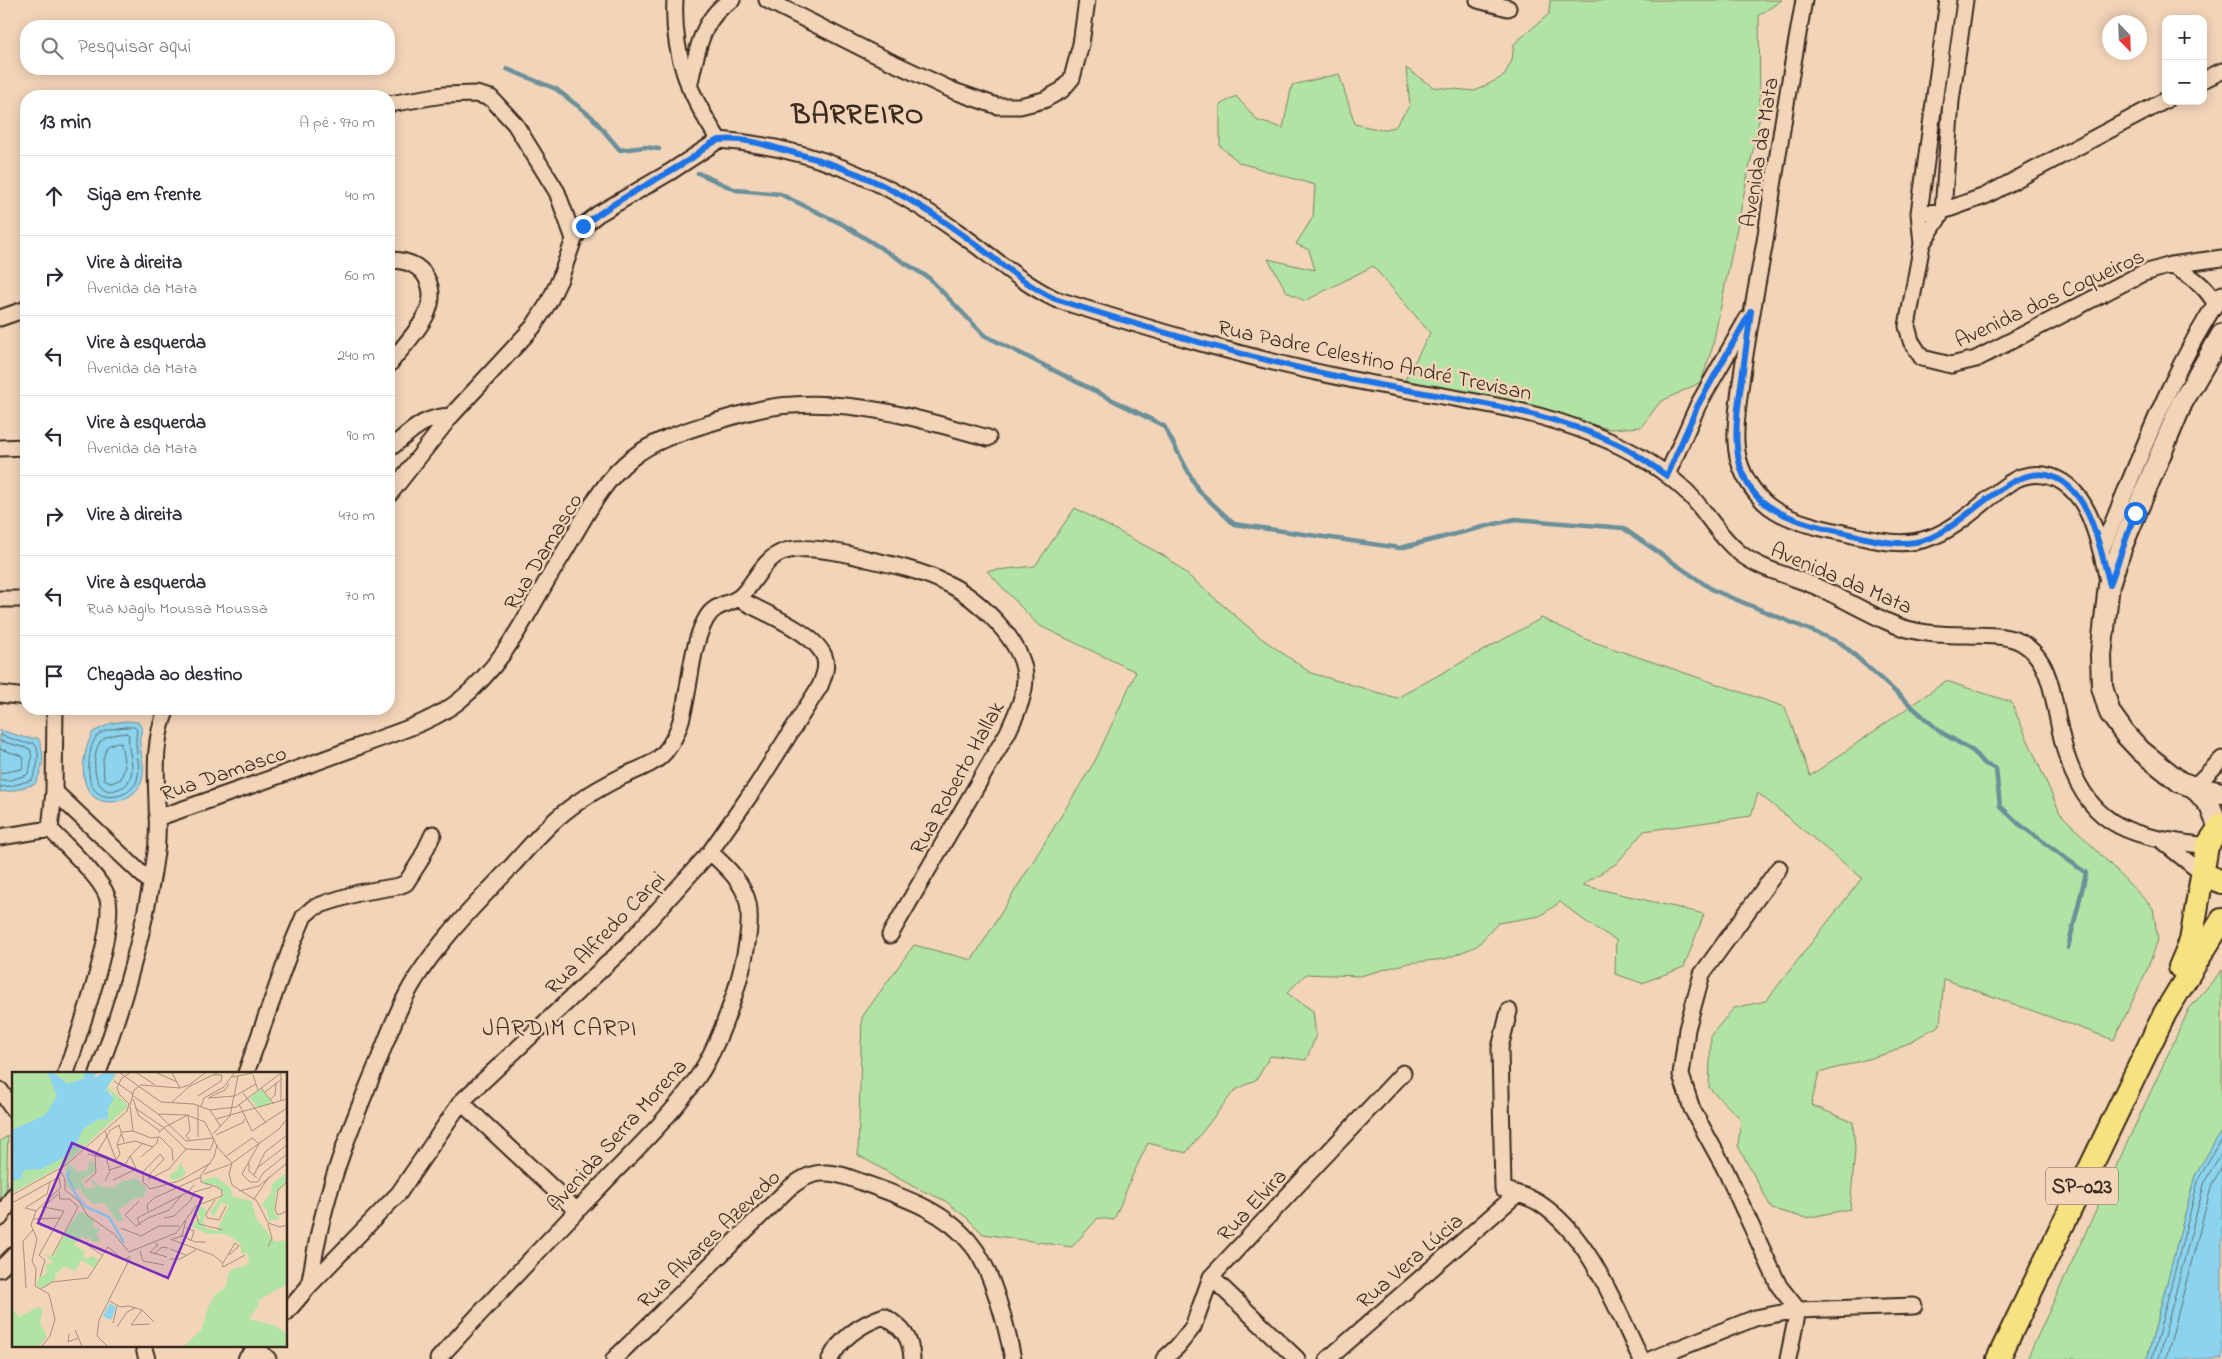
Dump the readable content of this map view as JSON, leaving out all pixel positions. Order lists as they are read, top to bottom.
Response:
{
  "streets": {
    "main road": ["SP-023"],
    "street": [
      "Avenida da Mata",
      "Avenida dos Coqueiros",
      "Rua Padre Celestino André Trevisan",
      "Rua Damasco",
      "Rua Roberto Hallak",
      "Rua Alfredo Carpi",
      "Avenida Serra Morena",
      "Rua Elvira",
      "Rua Alvares Azevedo",
      "Rua Vera Lúcia"
    ]
  },
  "crossings": [
    ["Avenida da Mata", "Rua Padre Celestino André Trevisan"],
    ["Rua Roberto Hallak", "Rua Alfredo Carpi"],
    ["Rua Alfredo Carpi", "Avenida Serra Morena"]
  ],
  "districts": ["BARREIRO", "JARDIM CARPI"],
  "north": "bottom right",
  "page": {
    "map_buttons": ["+", "−"],
    "search": "Pesquisar aqui",
    "heading": ["13 min", "A pé · 970 m"],
    "list": [
      ["Siga em frente", "40 m"],
      ["Vire à direita", "Avenida da Mata", "60 m"],
      ["Vire à esquerda", "Avenida da Mata", "240 m"],
      ["Vire à esquerda", "Avenida da Mata", "90 m"],
      ["Vire à direita", "470 m"],
      ["Vire à esquerda", "Rua Nagib Moussa Moussa", "70 m"],
      "Chegada ao destino"
    ]
  }
}
